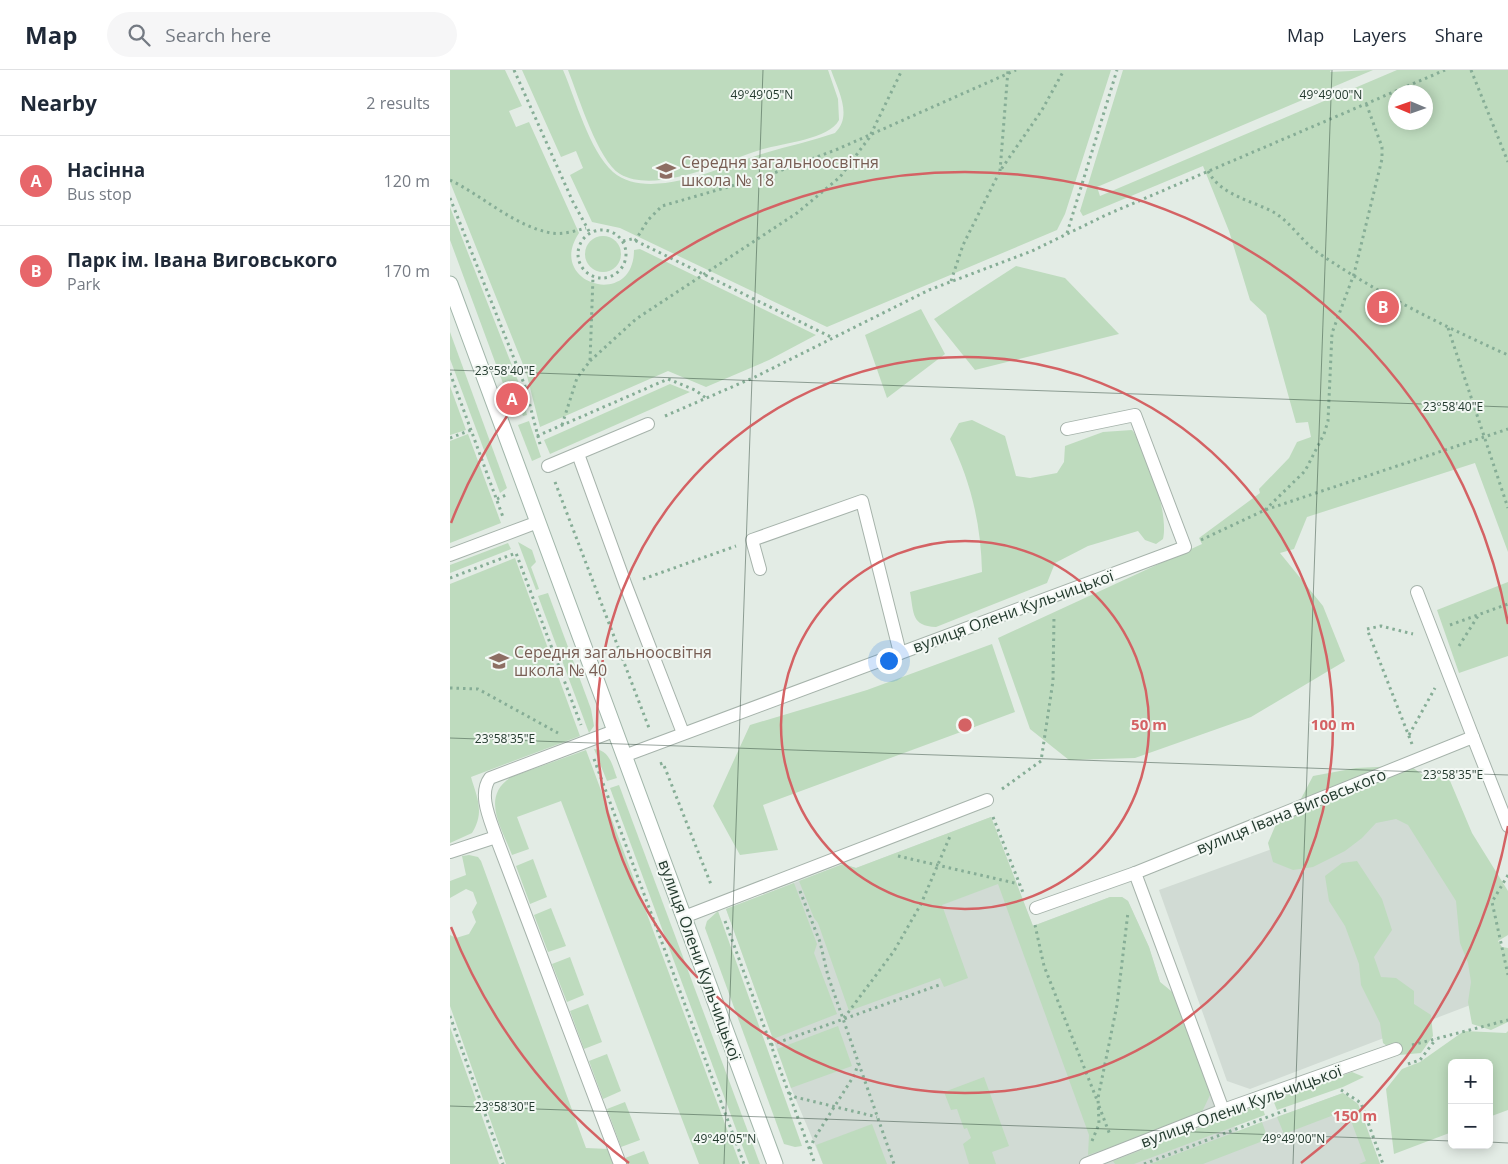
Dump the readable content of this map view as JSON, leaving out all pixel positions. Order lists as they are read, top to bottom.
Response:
{
  "streets": {
    "street": ["вулиця Олени Кульчицької"],
    "lane": ["вулиця Івана Виговського"]
  },
  "places": {
    "school or university": ["Середня загальноосвітня школа № 18", "Середня загальноосвітня школа № 40"]
  },
  "north": "left",
  "page": {
    "header": "Map",
    "search": "Search here",
    "nav": ["Map", "Layers", "Share"],
    "heading": ["Nearby", "2 results"],
    "list": [
      {
        "mark": "A",
        "name": "Насінна",
        "note": "Bus stop",
        "value": "120 m"
      },
      {
        "mark": "B",
        "name": "Парк ім. Івана Виговського",
        "note": "Park",
        "value": "170 m"
      }
    ],
    "pins": ["B", "A"],
    "map_buttons": ["+", "−"]
  },
  "coordinates": [
    "49°49'05\"N",
    "49°49'00\"N",
    "23°58'40\"E",
    "23°58'35\"E",
    "23°58'30\"E"
  ],
  "rings": ["50 m", "100 m", "150 m"]
}
